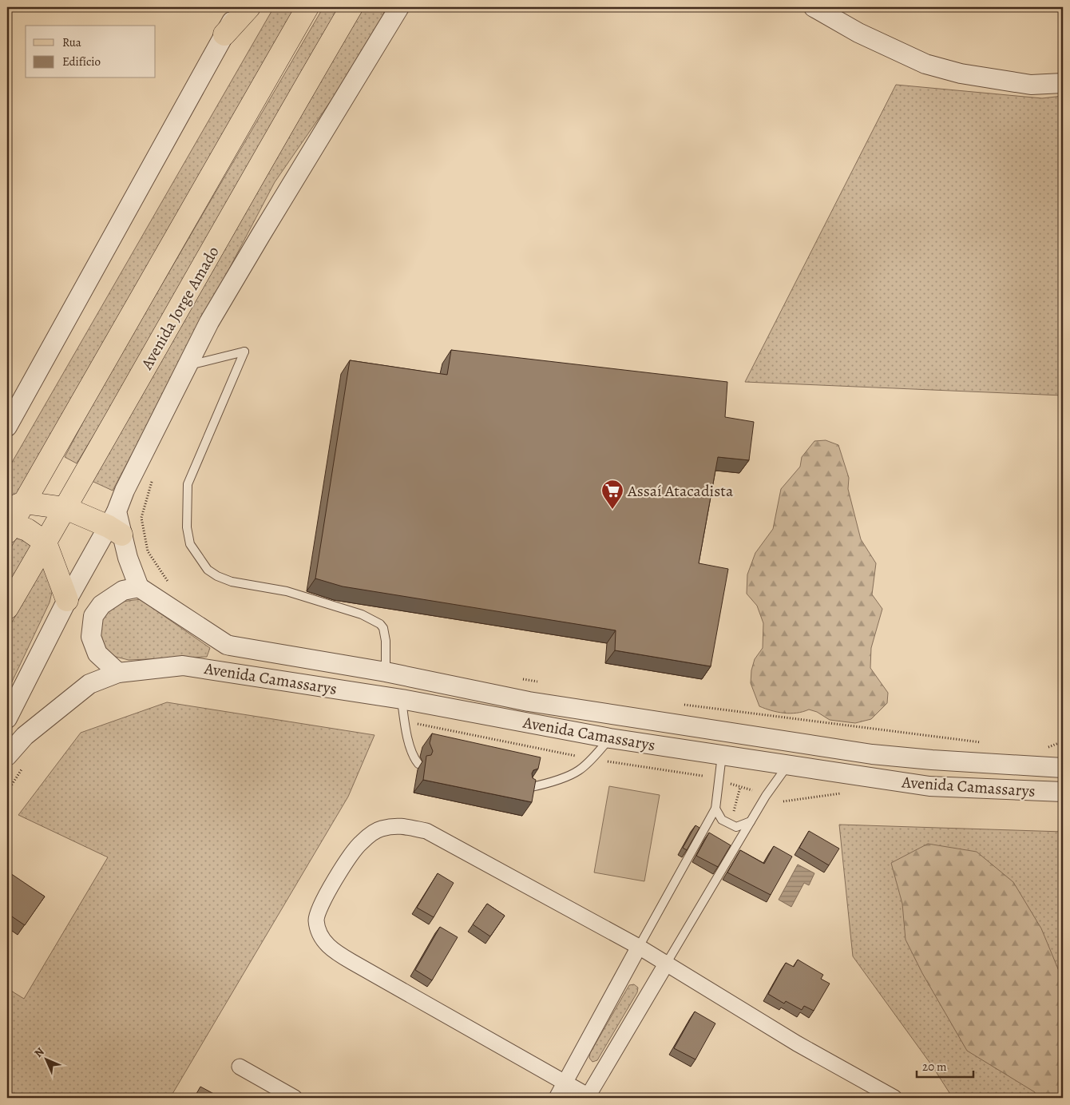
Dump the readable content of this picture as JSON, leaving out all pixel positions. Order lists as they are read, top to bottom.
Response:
{
  "streets": {
    "main road": ["Avenida Jorge Amado"],
    "street": ["Avenida Camassarys"]
  },
  "places": {
    "supermarket": ["Assaí Atacadista"]
  },
  "legend": ["Rua", "Edifício"],
  "scale_bar": "20 m",
  "north": "top left"
}
